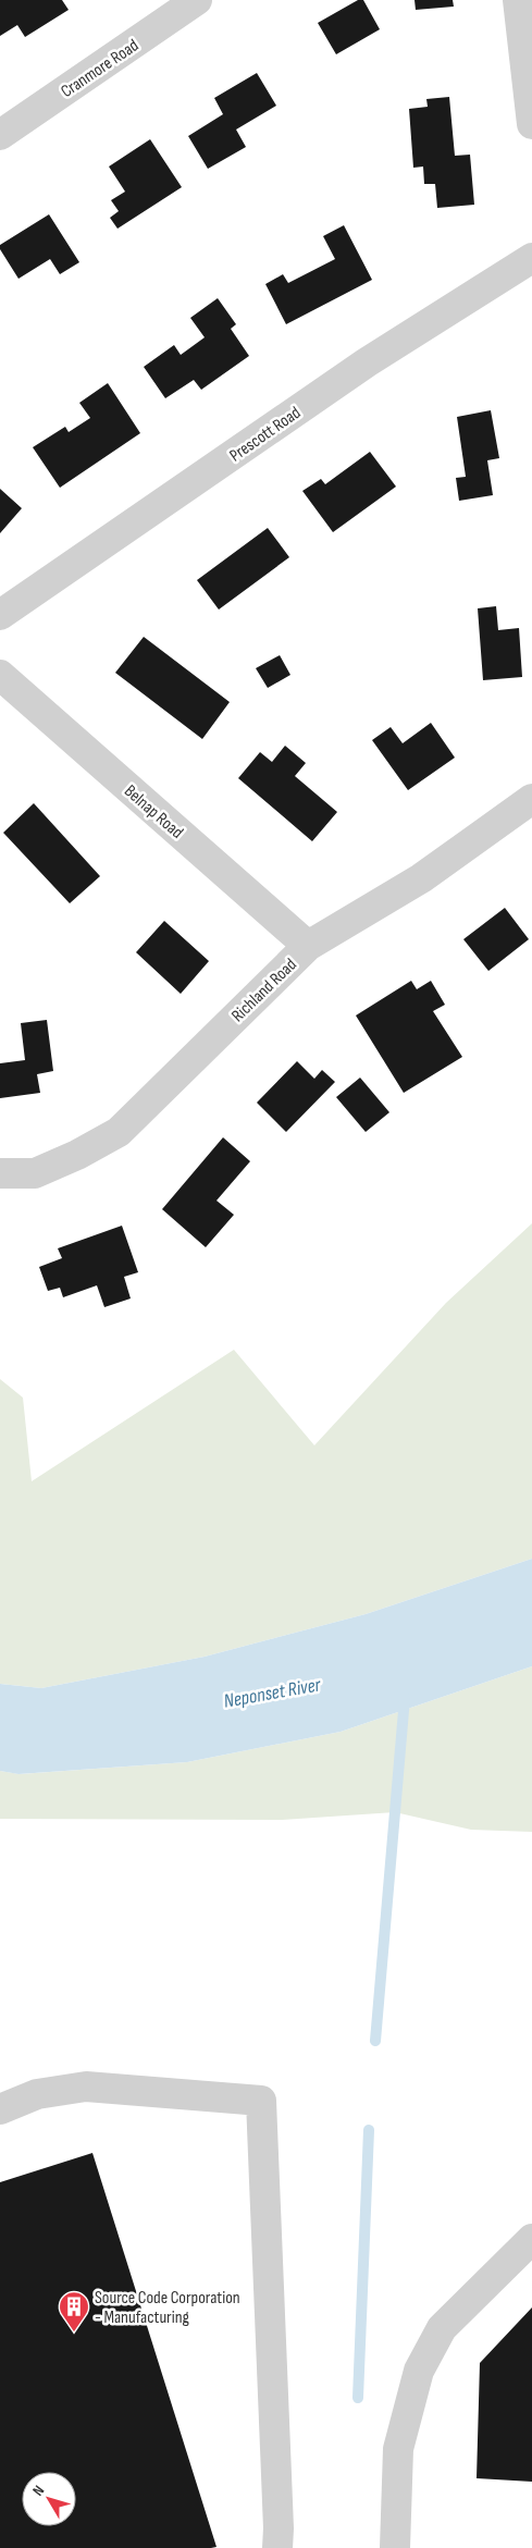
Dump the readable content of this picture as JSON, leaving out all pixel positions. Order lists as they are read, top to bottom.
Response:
{
  "streets": {
    "street": [
      "Cranmore Road",
      "Prescott Road",
      "Belnap Road",
      "Richland Road"
    ]
  },
  "crossings": [
    ["Belnap Road", "Richland Road"]
  ],
  "water": ["Neponset River"],
  "places": {
    "building": ["Source Code Corporation - Manufacturing"]
  },
  "north": "top left"
}
